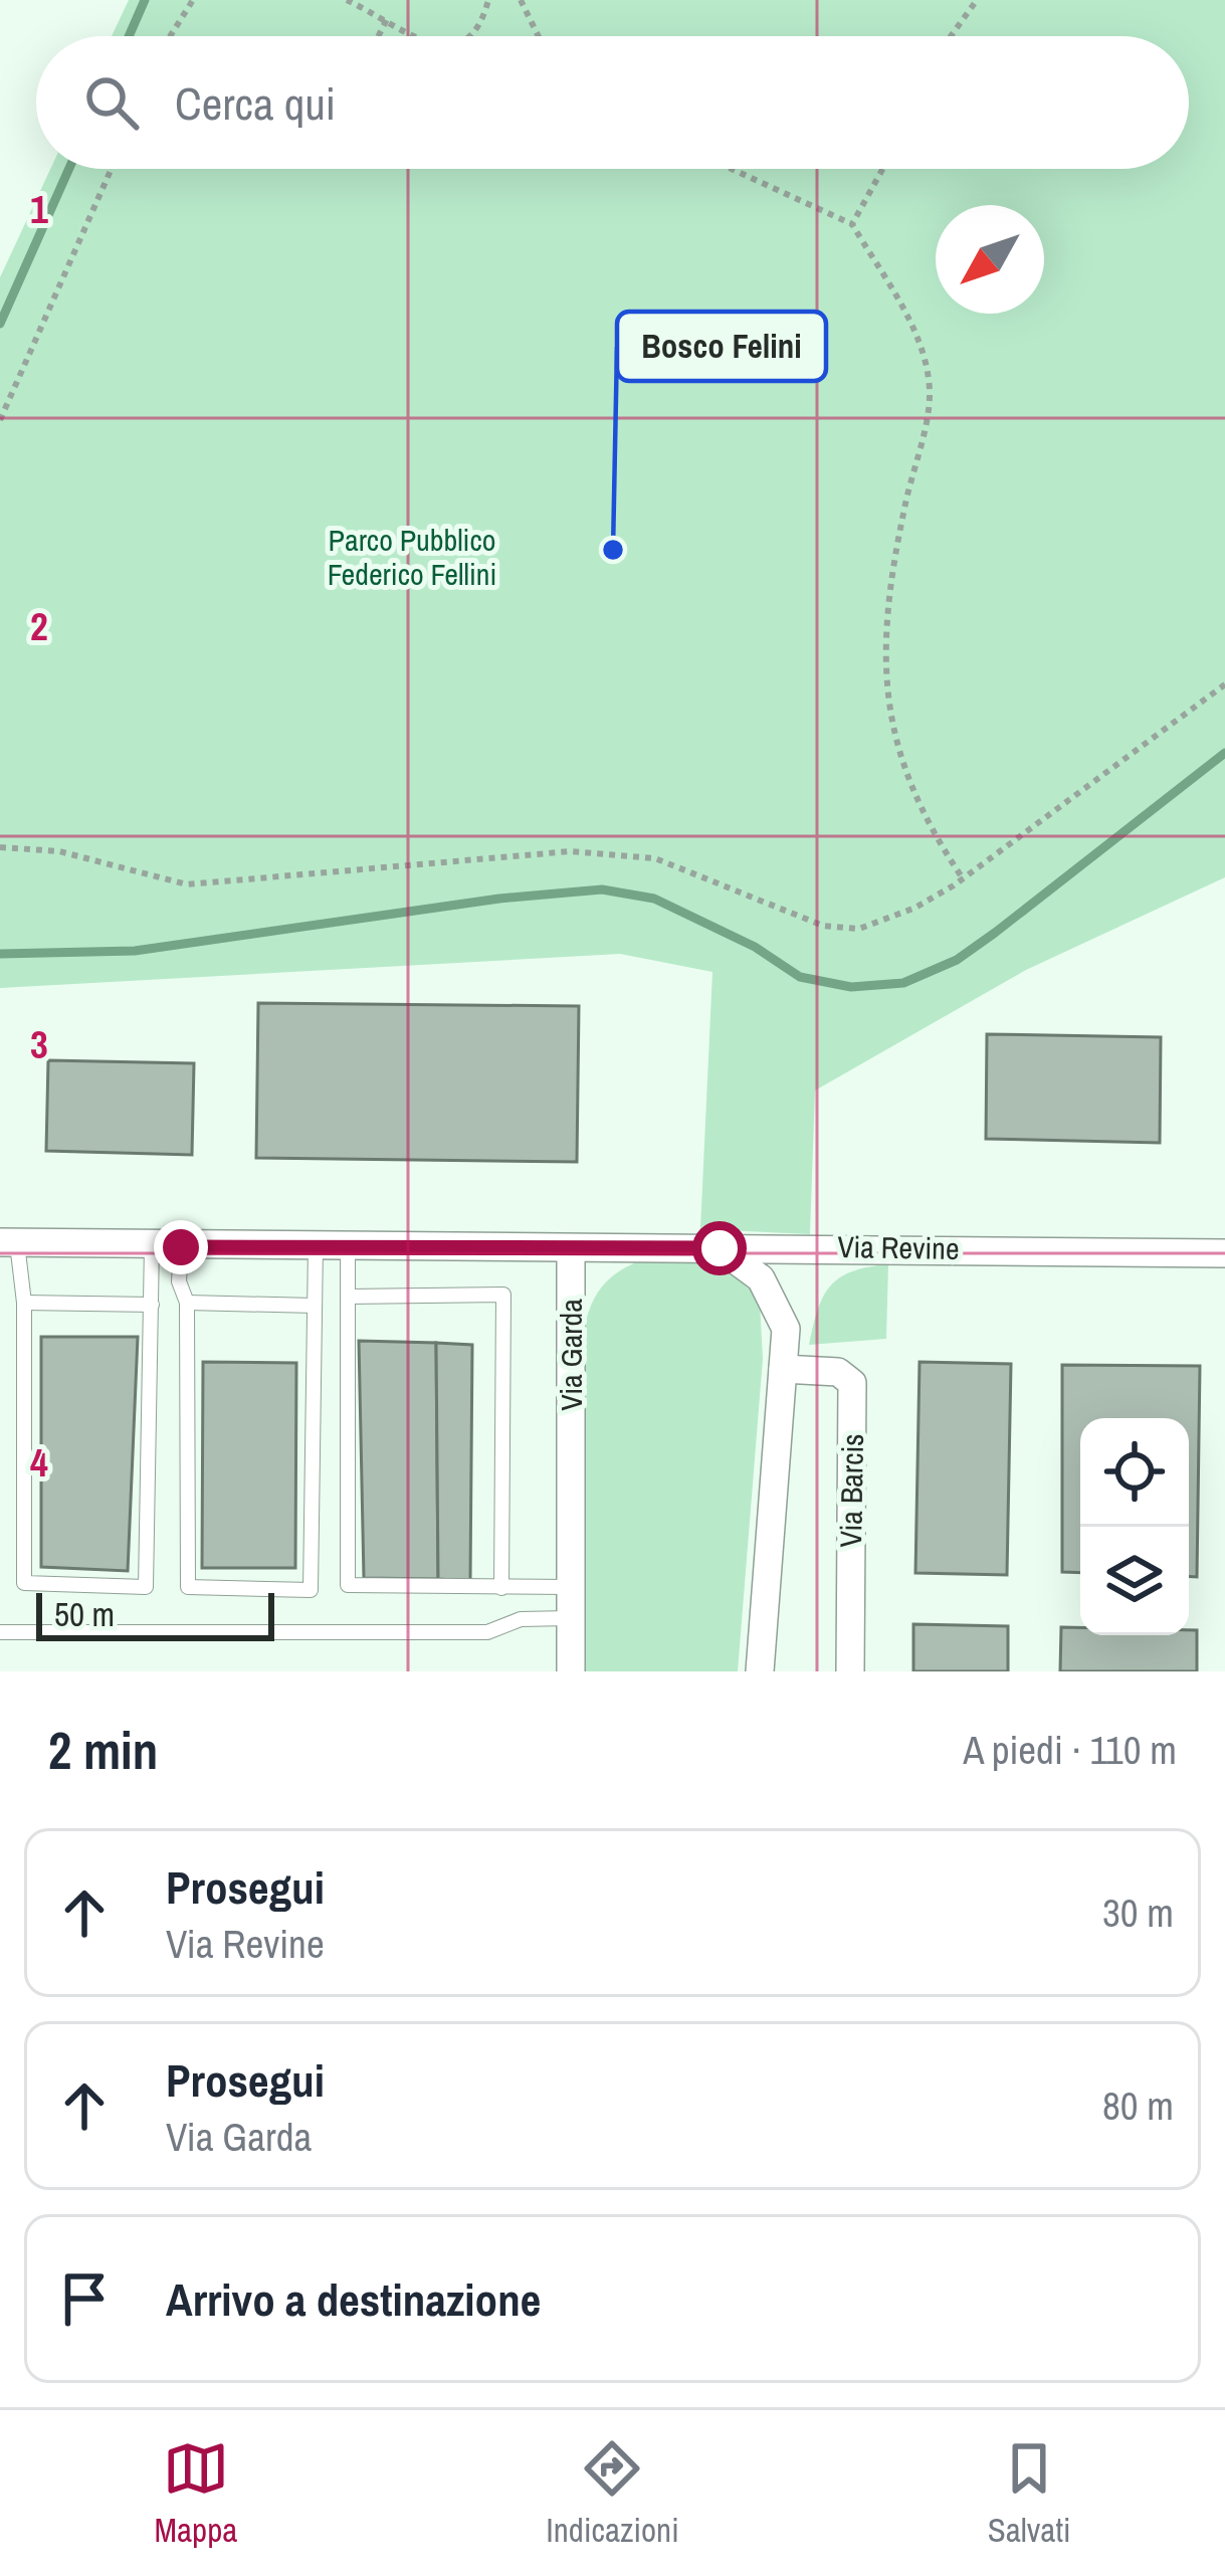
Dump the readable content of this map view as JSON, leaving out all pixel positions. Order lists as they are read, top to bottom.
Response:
{
  "streets": {
    "street": ["Via Revine", "Via Garda", "Via Barcis"]
  },
  "crossings": [
    ["Via Revine", "Via Garda"]
  ],
  "parks": ["Parco Pubblico Federico Fellini"],
  "places": ["Bosco Felini"],
  "scale_bar": "50 m",
  "north": "bottom left",
  "page": {
    "search": "Cerca qui",
    "scale": "50 m",
    "heading": ["2 min", "A piedi · 110 m"],
    "list": [
      ["Prosegui", "Via Revine", "30 m"],
      ["Prosegui", "Via Garda", "80 m"],
      "Arrivo a destinazione"
    ],
    "nav": ["Mappa", "Indicazioni", "Salvati"]
  },
  "grid": {
    "rows": [
      "1",
      "2",
      "3",
      "4"
    ]
  }
}
